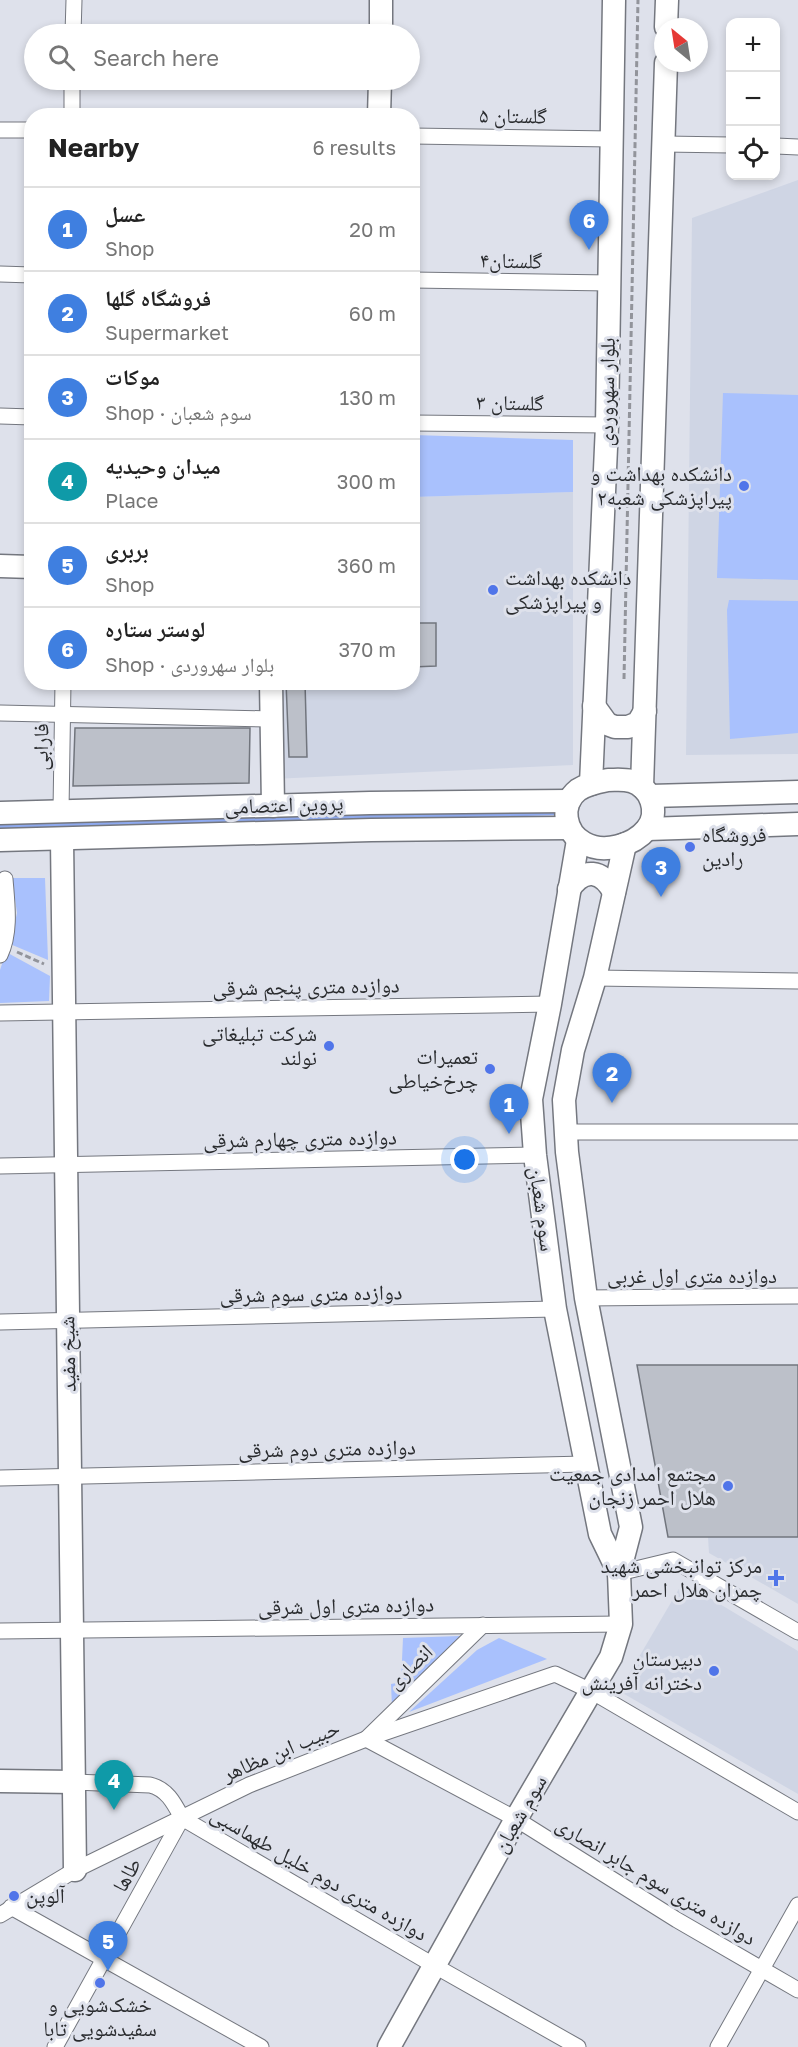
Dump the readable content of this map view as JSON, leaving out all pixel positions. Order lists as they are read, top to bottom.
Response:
{
  "streets": {
    "main road": [
      "بلوار سهروردی",
      "پروین اعتصامی",
      "سوم شعبان",
      "شیخ مفید"
    ],
    "street": [
      "گلستان ۵",
      "گلستان۴",
      "گلستان ۳",
      "فارابی",
      "دوازده متری پنجم شرقی",
      "دوازده متری چهارم شرقی",
      "دوازده متری اول غربی",
      "دوازده متری سوم شرقی",
      "دوازده متری دوم شرقی",
      "دوازده متری اول شرقی",
      "انصاری",
      "حبیب ابن مظاهر",
      "دوازده متری دوم خلیل طهماسبی",
      "طاها",
      "دوازده متری سوم جابر انصاری"
    ]
  },
  "crossings": [
    ["گلستان ۵", "بلوار سهروردی"],
    ["گلستان۴", "بلوار سهروردی"],
    ["بلوار سهروردی", "گلستان ۳"],
    ["بلوار سهروردی", "پروین اعتصامی"],
    ["بلوار سهروردی", "سوم شعبان"],
    ["فارابی", "پروین اعتصامی"],
    ["پروین اعتصامی", "سوم شعبان"],
    ["پروین اعتصامی", "شیخ مفید"],
    ["دوازده متری پنجم شرقی", "سوم شعبان"],
    ["دوازده متری پنجم شرقی", "شیخ مفید"],
    ["دوازده متری چهارم شرقی", "سوم شعبان"],
    ["دوازده متری چهارم شرقی", "شیخ مفید"],
    ["سوم شعبان", "دوازده متری اول غربی"],
    ["سوم شعبان", "دوازده متری سوم شرقی"],
    ["سوم شعبان", "دوازده متری دوم شرقی"],
    ["سوم شعبان", "دوازده متری اول شرقی"],
    ["سوم شعبان", "حبیب ابن مظاهر"],
    ["سوم شعبان", "دوازده متری دوم خلیل طهماسبی"],
    ["سوم شعبان", "دوازده متری سوم جابر انصاری"],
    ["دوازده متری سوم شرقی", "شیخ مفید"],
    ["شیخ مفید", "دوازده متری دوم شرقی"],
    ["شیخ مفید", "دوازده متری اول شرقی"],
    ["شیخ مفید", "حبیب ابن مظاهر"],
    ["دوازده متری اول شرقی", "انصاری"],
    ["انصاری", "حبیب ابن مظاهر"],
    ["انصاری", "دوازده متری سوم جابر انصاری"],
    ["حبیب ابن مظاهر", "دوازده متری دوم خلیل طهماسبی"],
    ["حبیب ابن مظاهر", "طاها"],
    ["حبیب ابن مظاهر", "دوازده متری سوم جابر انصاری"],
    ["دوازده متری دوم خلیل طهماسبی", "طاها"]
  ],
  "places": {
    "other": [
      "دانشکده بهداشت و پیراپزشکى شعبه۲",
      "دانشکده بهداشت و پیراپزشکی",
      "فروشگاه رادین",
      "شرکت تبلیغاتی نولند",
      "تعمیرات چرخ‌خیاطی",
      "مجتمع امدادی جمعیت هلال احمر زنجان",
      "دبیرستان دخترانه آفرینش",
      "آلوپن",
      "خشک‌شویی و سفیدشویی تابا"
    ],
    "health": ["مرکز توانبخشی شهید چمران هلال احمر"]
  },
  "north": "top left",
  "page": {
    "map_buttons": ["+", "−"],
    "search": "Search here",
    "heading": ["Nearby", "6 results"],
    "list": [
      {
        "mark": "1",
        "name": "عسل",
        "note": "Shop",
        "value": "20 m"
      },
      {
        "mark": "2",
        "name": "فروشگاه گلها",
        "note": "Supermarket",
        "value": "60 m"
      },
      {
        "mark": "3",
        "name": "موکات",
        "note": "Shop · سوم شعبان",
        "value": "130 m"
      },
      {
        "mark": "4",
        "name": "میدان وحیدیه",
        "note": "Place",
        "value": "300 m"
      },
      {
        "mark": "5",
        "name": "بربری",
        "note": "Shop",
        "value": "360 m"
      },
      {
        "mark": "6",
        "name": "لوستر ستاره",
        "note": "Shop · بلوار سهروردی",
        "value": "370 m"
      }
    ],
    "pins": [
      "6",
      "3",
      "2",
      "1",
      "4",
      "5"
    ]
  }
}
